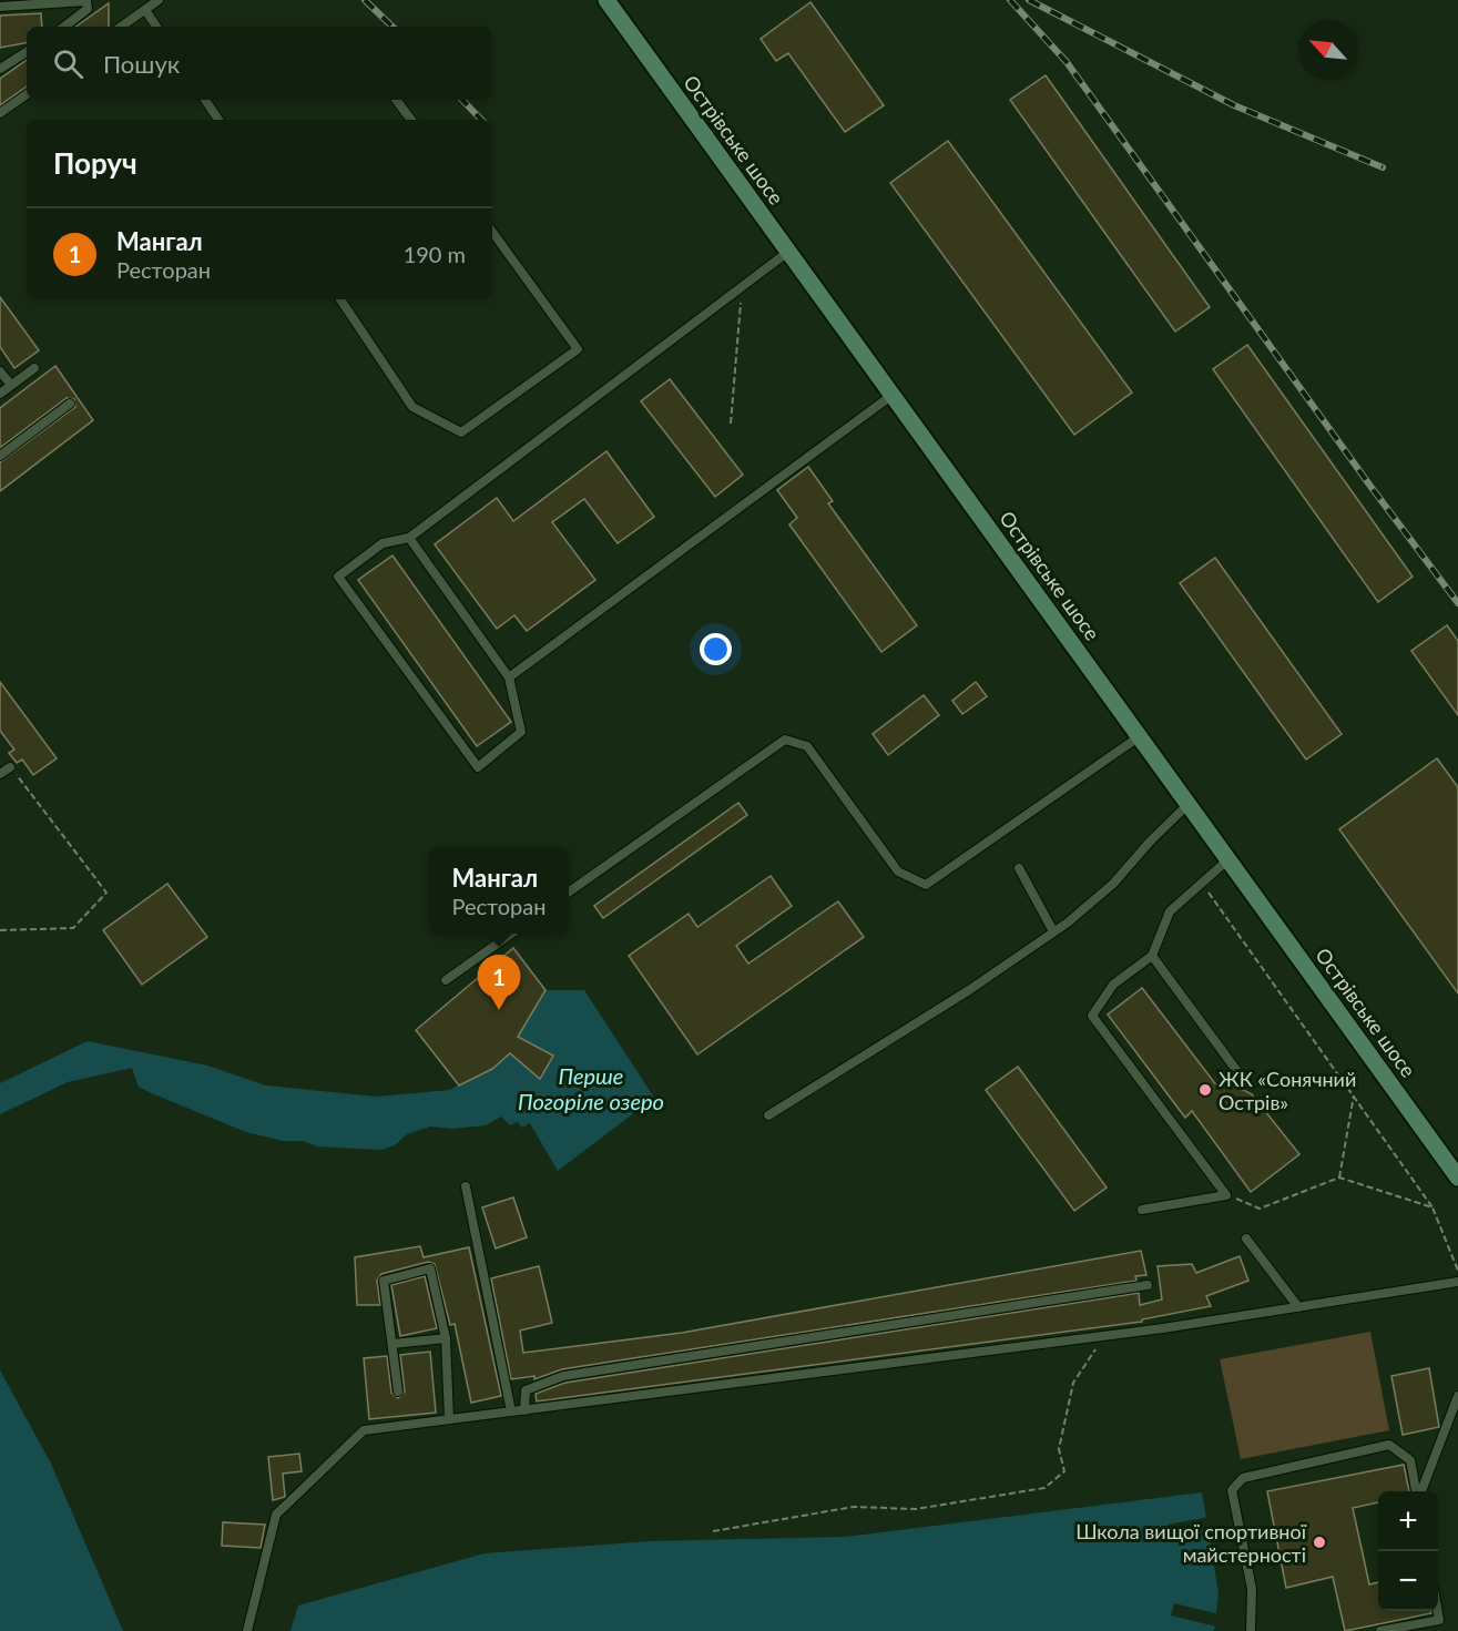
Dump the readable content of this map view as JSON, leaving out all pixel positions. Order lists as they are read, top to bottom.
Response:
{
  "streets": {
    "street": ["Острівське шосе"]
  },
  "water": ["Перше Погоріле озеро"],
  "places": ["ЖК «Сонячний Острів»", "Школа вищої спортивної майстерності"],
  "north": "top left",
  "page": {
    "search": "Пошук",
    "heading": "Поруч",
    "list": [
      {
        "mark": "1",
        "name": "Мангал",
        "note": "Ресторан",
        "value": "190 m"
      }
    ],
    "popup": ["Мангал", "Ресторан"],
    "pins": "1",
    "map_buttons": ["+", "−"]
  }
}
